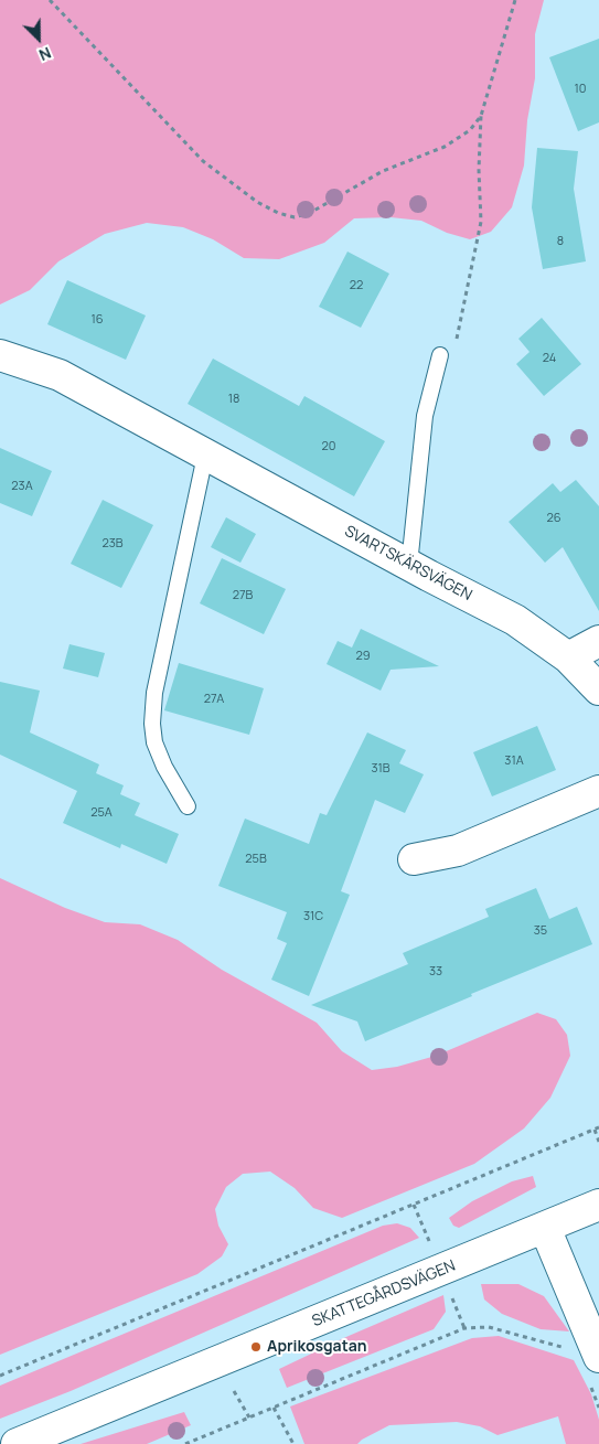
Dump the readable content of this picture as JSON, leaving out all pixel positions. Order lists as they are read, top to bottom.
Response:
{
  "streets": {
    "street": ["SVARTSKÄRSVÄGEN", "SKATTEGÅRDSVÄGEN"]
  },
  "places": ["Aprikosgatan"],
  "house_numbers": [
    "10",
    "8",
    "22",
    "16",
    "24",
    "18",
    "20",
    "23A",
    "26",
    "23B",
    "27B",
    "29",
    "27A",
    "31A",
    "31B",
    "25A",
    "25B",
    "31C",
    "35",
    "33"
  ],
  "north": "bottom right"
}
